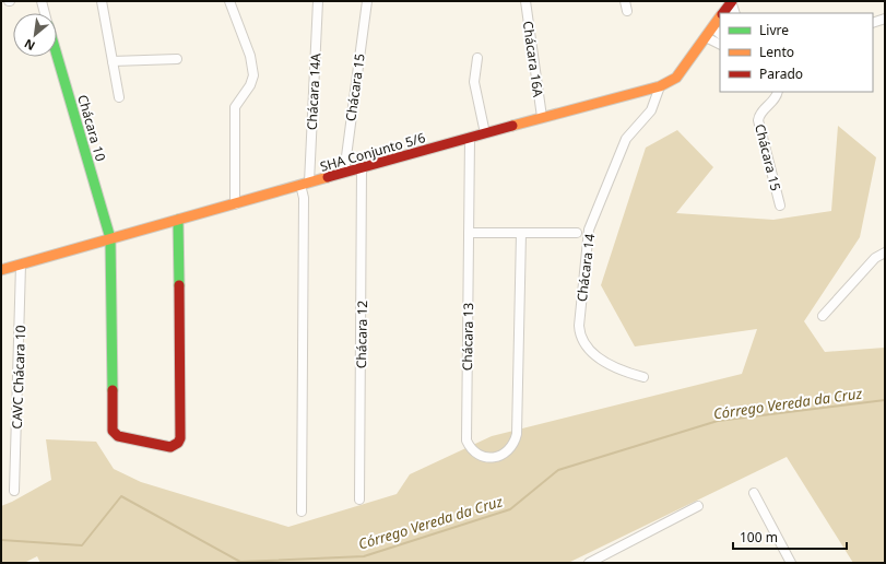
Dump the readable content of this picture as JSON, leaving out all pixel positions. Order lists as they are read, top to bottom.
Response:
{
  "streets": {
    "street": [
      "Chácara 16A",
      "Chácara 15",
      "Chácara 14A",
      "Chácara 10",
      "SHA Conjunto 5/6",
      "Chácara 14",
      "Chácara 12",
      "Chácara 13",
      "CAVC Chácara 10"
    ]
  },
  "crossings": [
    ["Chácara 16A", "SHA Conjunto 5/6"],
    ["Chácara 15", "SHA Conjunto 5/6"],
    ["Chácara 14A", "SHA Conjunto 5/6"],
    ["Chácara 10", "SHA Conjunto 5/6"],
    ["SHA Conjunto 5/6", "Chácara 14"],
    ["SHA Conjunto 5/6", "Chácara 12"],
    ["SHA Conjunto 5/6", "Chácara 13"],
    ["SHA Conjunto 5/6", "CAVC Chácara 10"]
  ],
  "water": ["Córrego Vereda da Cruz"],
  "legend": ["Livre", "Lento", "Parado"],
  "scale_bar": "100 m",
  "north": "bottom left"
}
